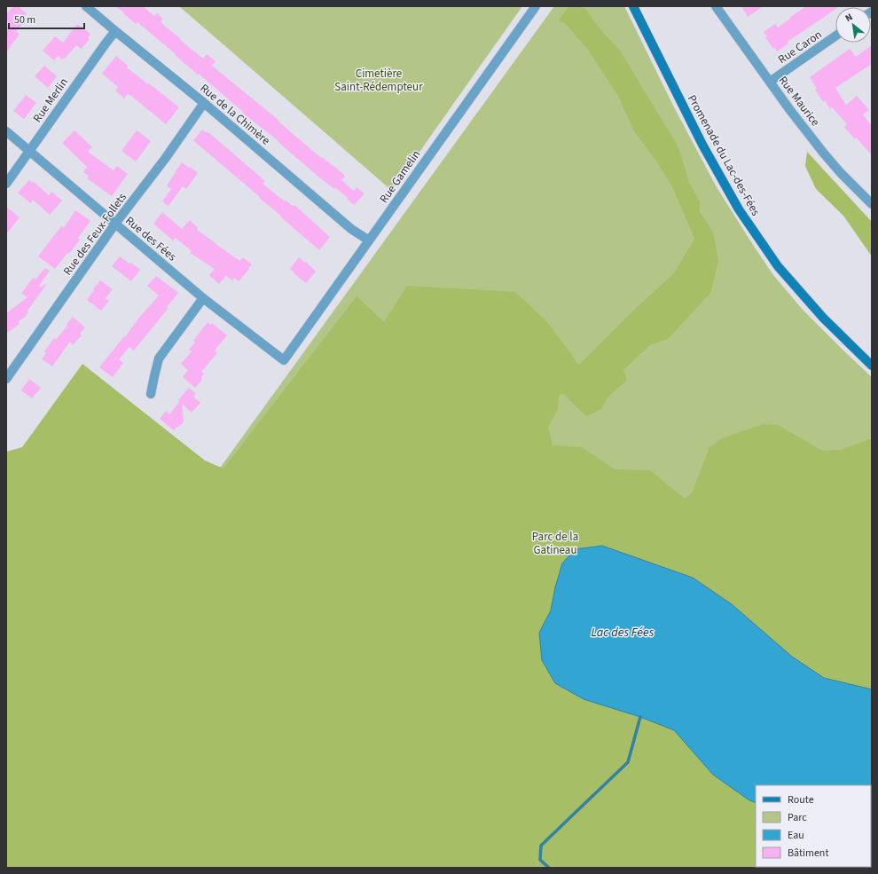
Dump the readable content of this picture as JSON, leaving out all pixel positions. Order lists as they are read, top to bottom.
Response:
{
  "streets": {
    "street": [
      "Rue Caron",
      "Rue Merlin",
      "Rue Maurice",
      "Rue de la Chimère",
      "Promenade du Lac-des-Fées",
      "Rue Gamelin",
      "Rue des Feux-Follets",
      "Rue des Fées"
    ]
  },
  "crossings": [
    ["Rue Caron", "Rue Maurice"],
    ["Rue Merlin", "Rue de la Chimère"],
    ["Rue Merlin", "Rue des Fées"],
    ["Rue de la Chimère", "Rue Gamelin"],
    ["Rue de la Chimère", "Rue des Feux-Follets"],
    ["Rue Gamelin", "Rue des Fées"],
    ["Rue des Feux-Follets", "Rue des Fées"]
  ],
  "water": ["Lac des Fées"],
  "parks": ["Cimetière Saint-Rédempteur", "Parc de la Gatineau"],
  "legend": [
    "Route",
    "Parc",
    "Eau",
    "Bâtiment"
  ],
  "scale_bar": "50 m",
  "north": "top left"
}
